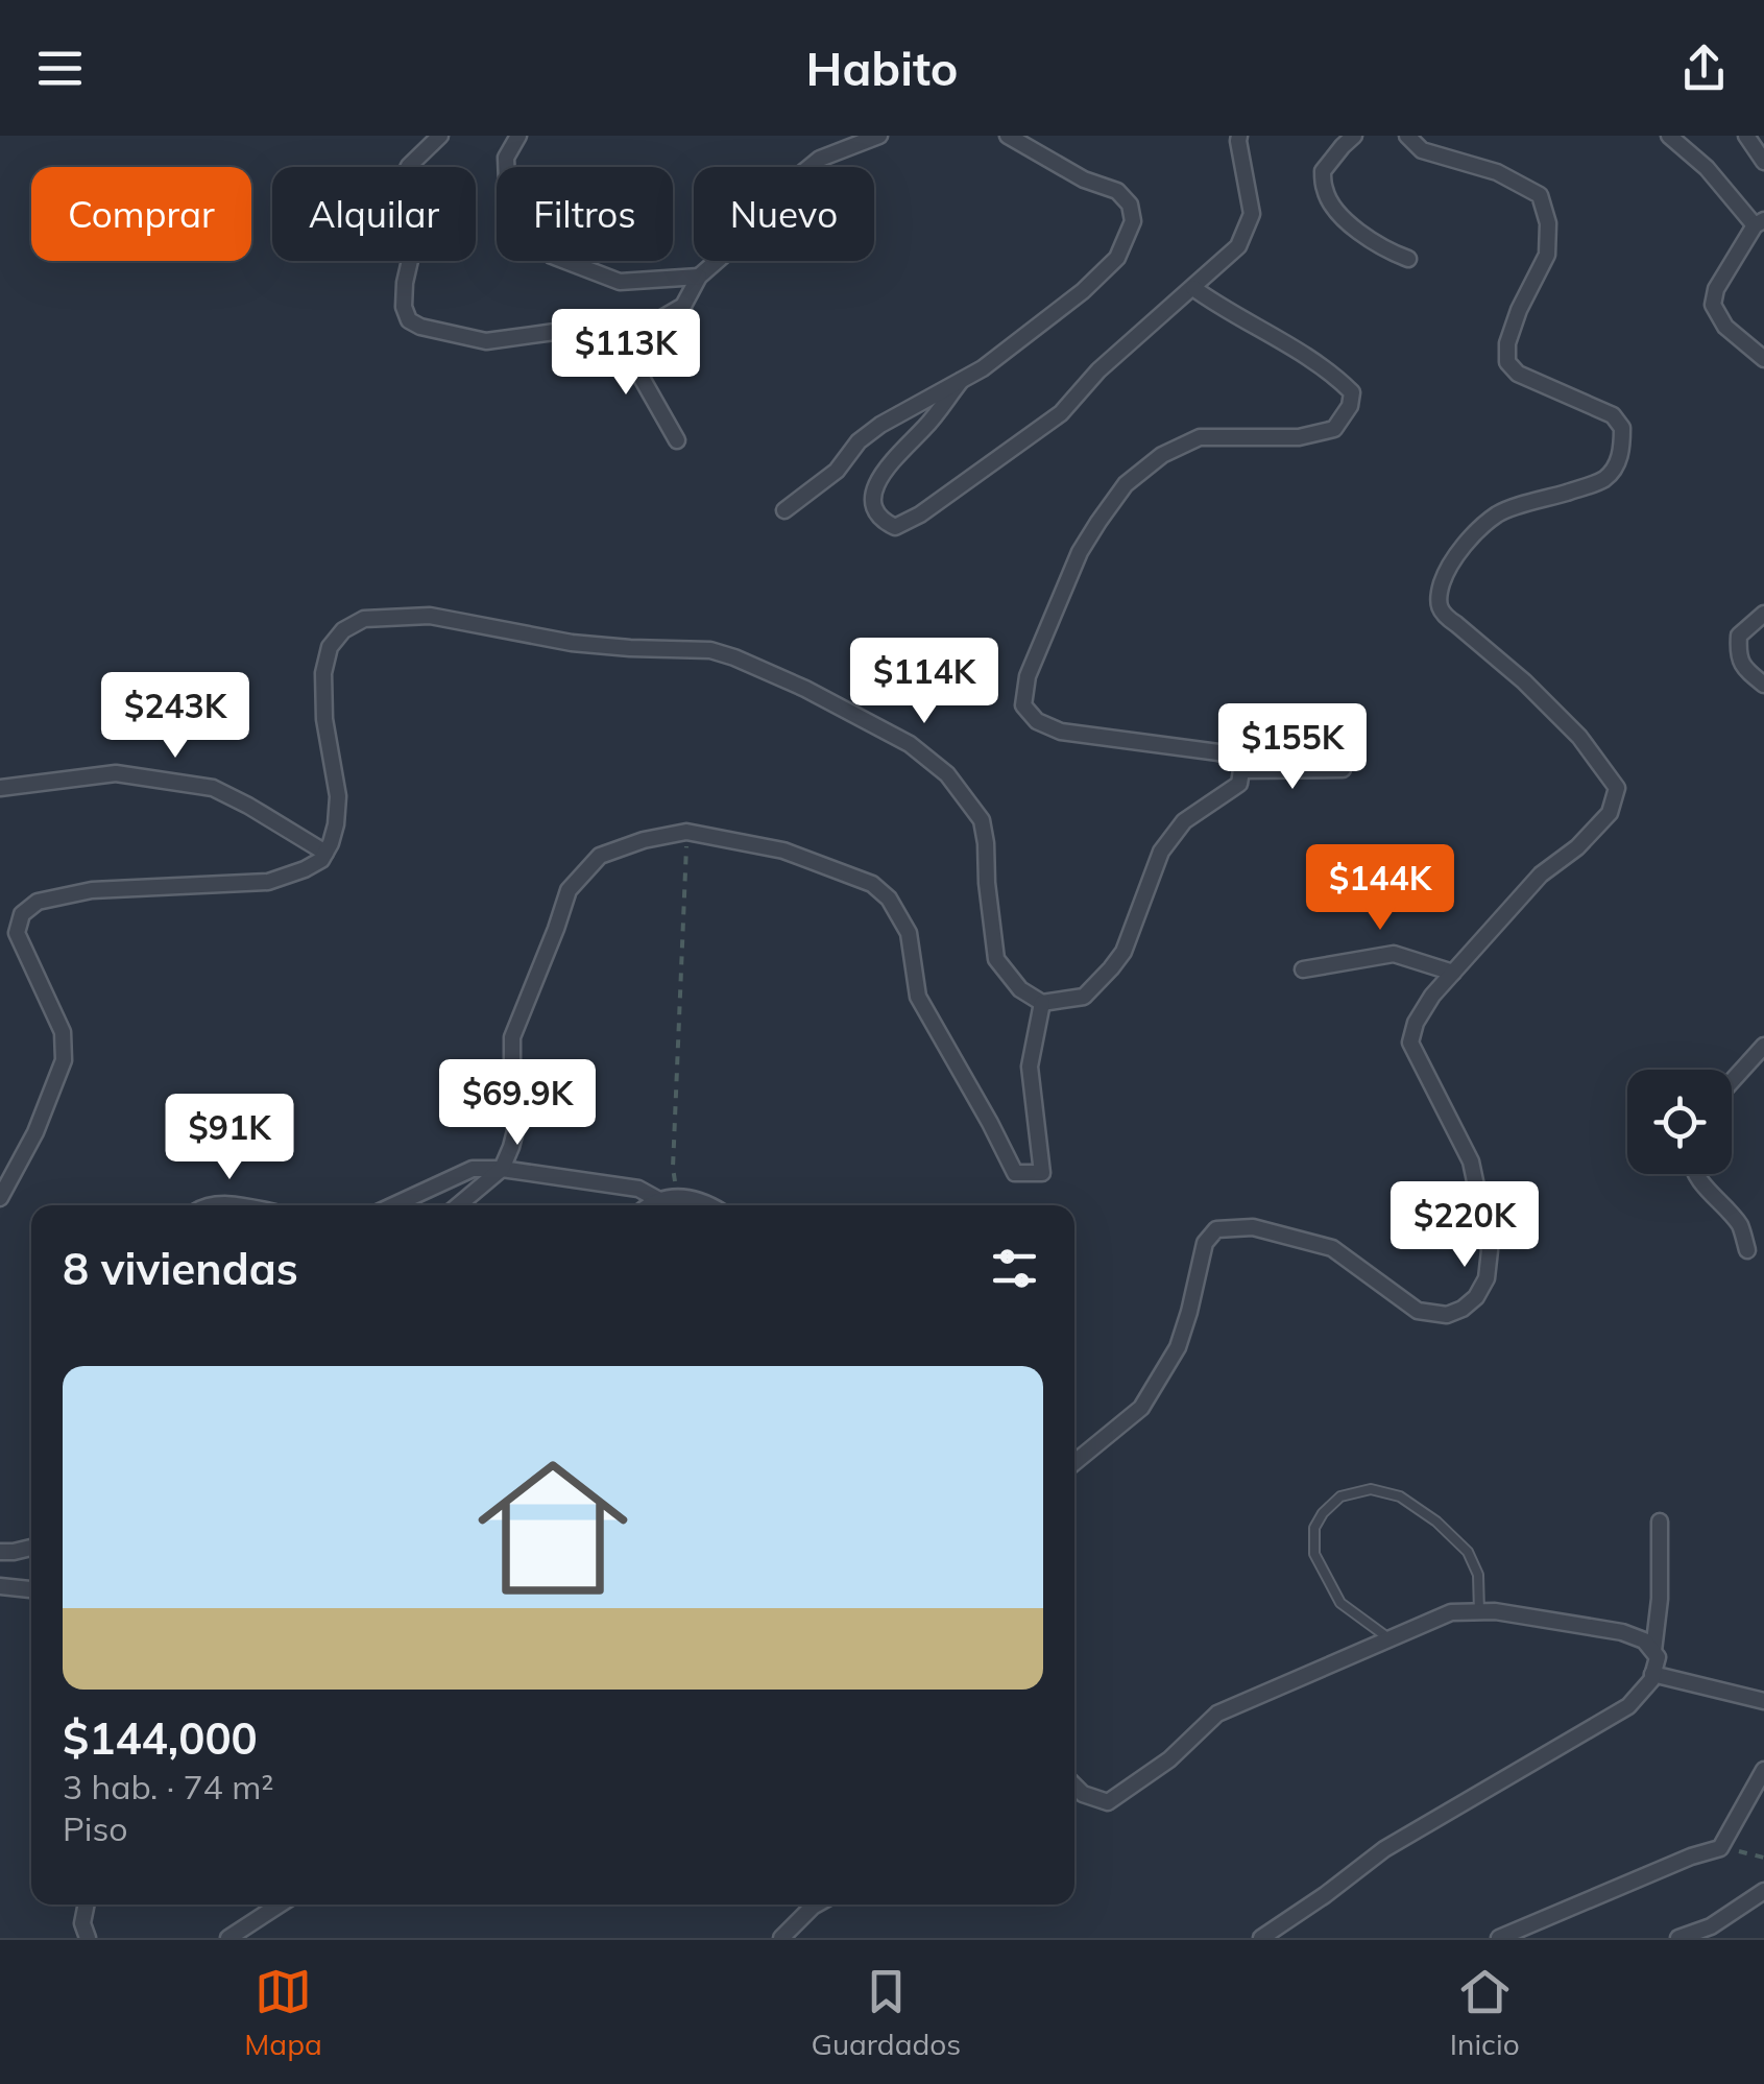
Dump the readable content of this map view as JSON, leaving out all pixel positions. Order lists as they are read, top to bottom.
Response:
{
  "page": {
    "header": "Habito",
    "chip": [
      "Comprar",
      "Alquilar",
      "Filtros",
      "Nuevo"
    ],
    "price": [
      "$113K",
      "$114K",
      "$243K",
      "$155K",
      "$144K",
      "$69.9K",
      "$91K",
      "$220K"
    ],
    "heading": "8 viviendas",
    "list": [
      {
        "name": "$144,000",
        "note": "3 hab. · 74 m² · Piso"
      }
    ],
    "tabs": ["Mapa", "Guardados", "Inicio"]
  }
}
